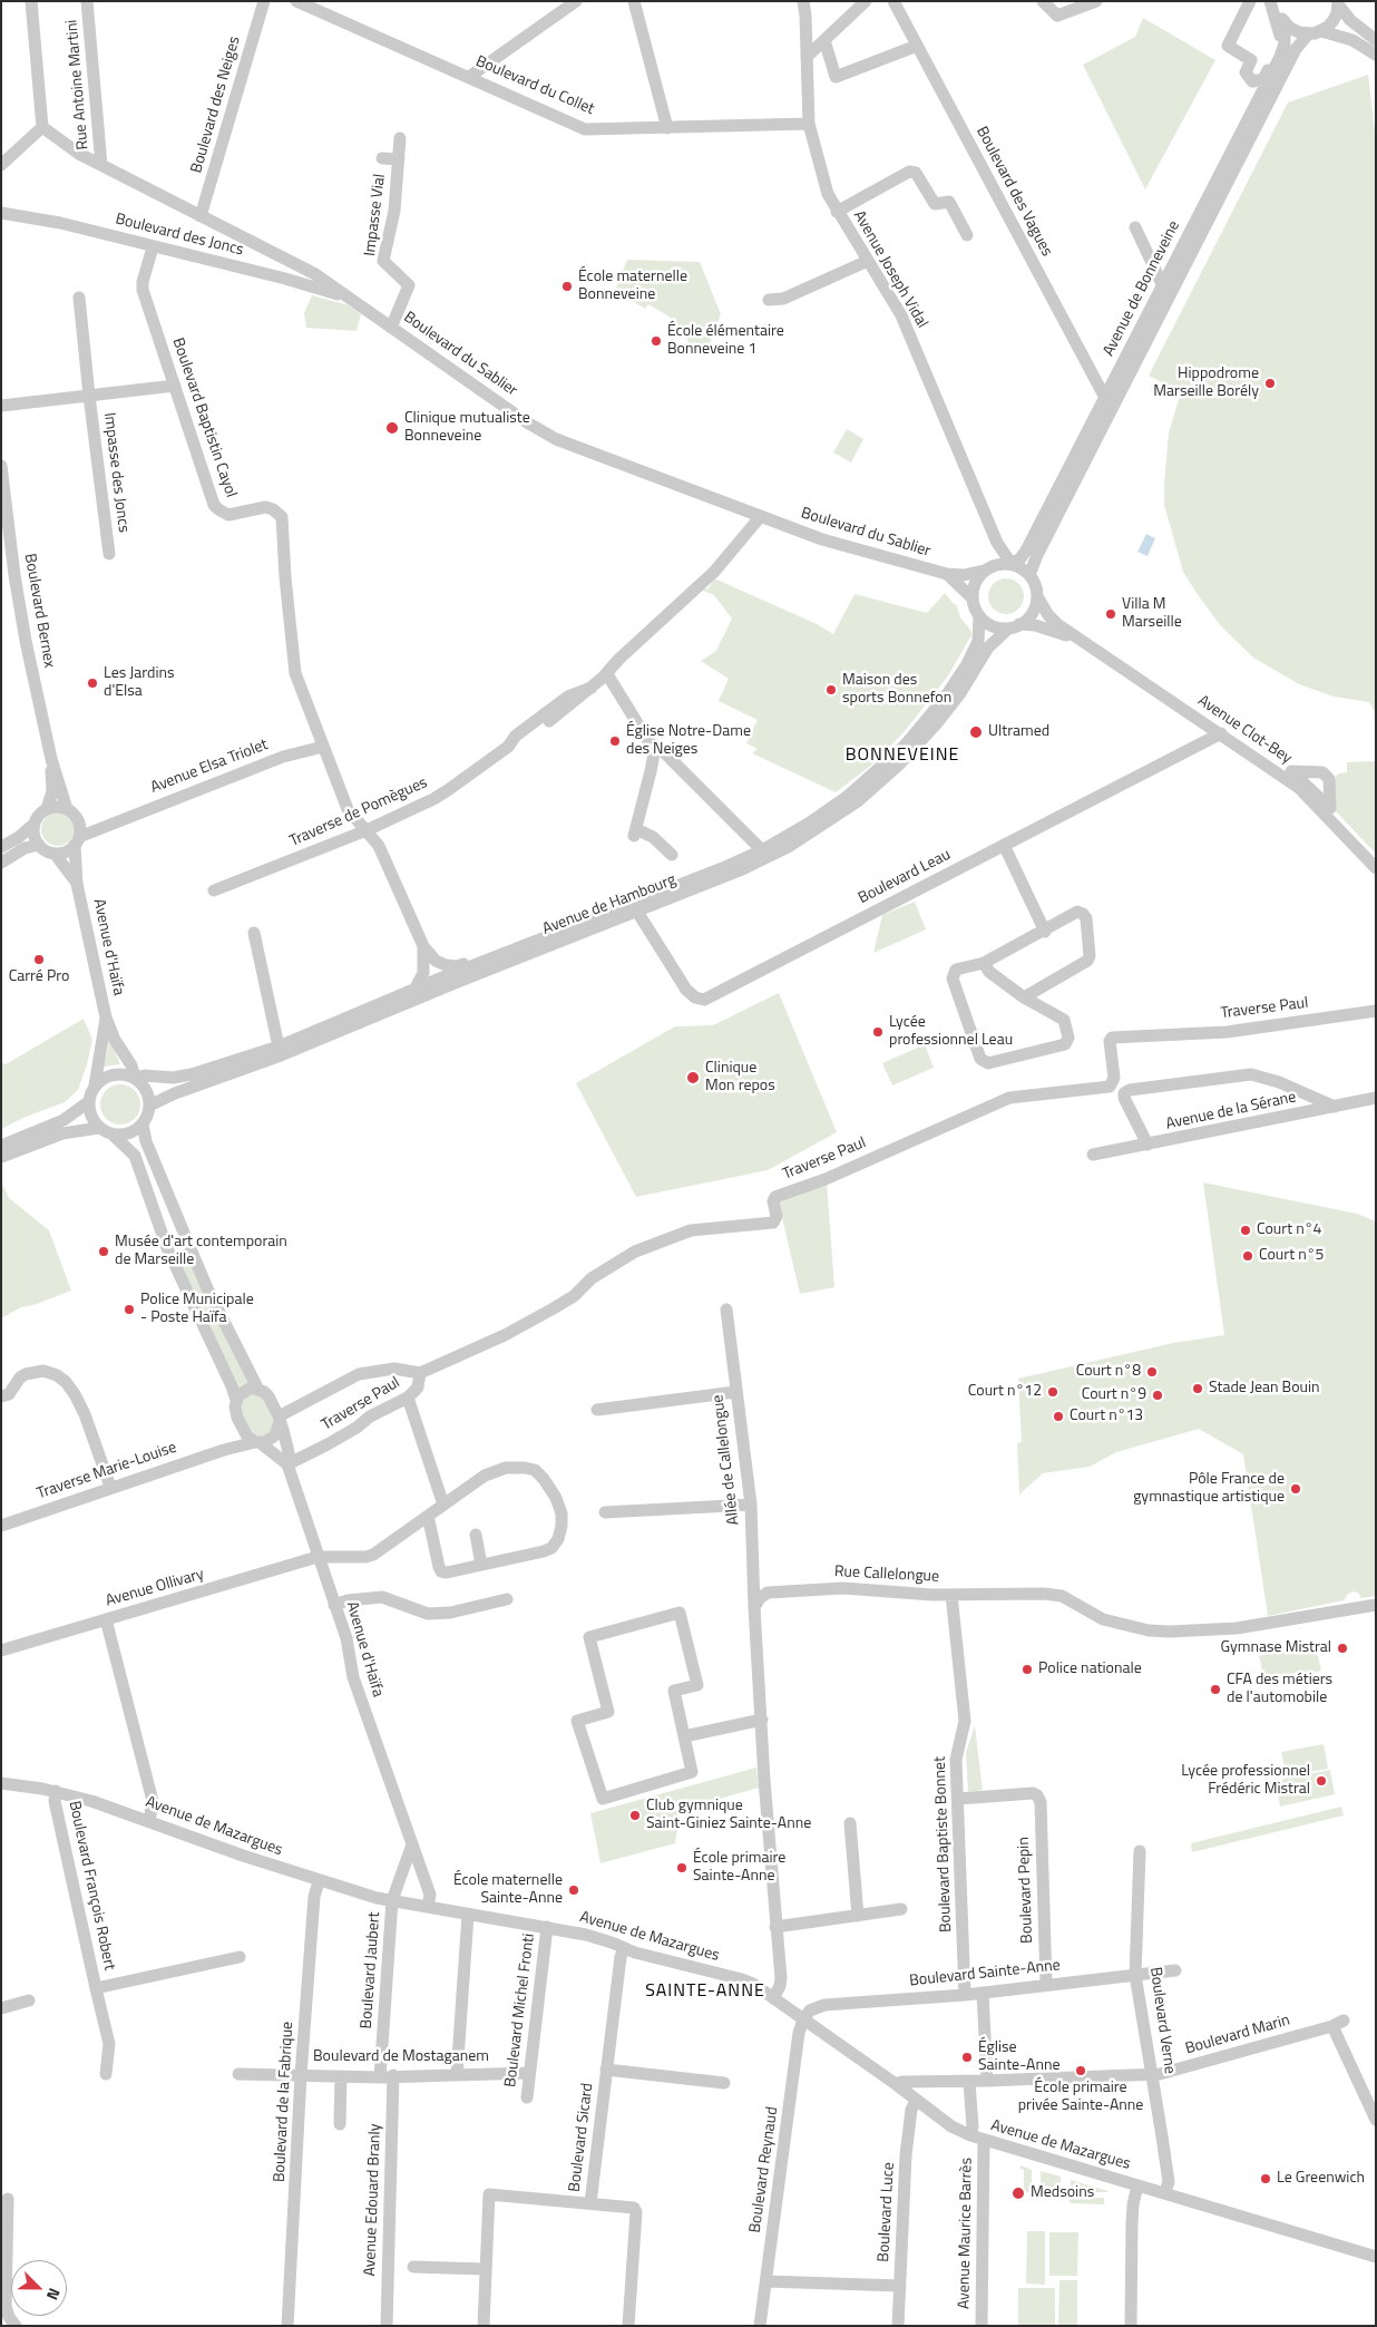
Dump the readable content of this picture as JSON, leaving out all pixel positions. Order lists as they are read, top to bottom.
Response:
{
  "streets": {
    "street": [
      "Rue Antoine Martini",
      "Boulevard du Collet",
      "Boulevard des Neiges",
      "Boulevard des Vagues",
      "Impasse Vial",
      "Boulevard des Joncs",
      "Avenue Joseph Vidal",
      "Avenue de Bonneveine",
      "Boulevard du Sablier",
      "Boulevard Baptistin Cayol",
      "Impasse des Joncs",
      "Boulevard Bernex",
      "Avenue Clot-Bey",
      "Avenue Elsa Triolet",
      "Traverse de Pomègues",
      "Boulevard Leau",
      "Avenue de Hambourg",
      "Avenue d'Haïfa",
      "Traverse Paul",
      "Avenue de la Sérane",
      "Allée de Callelongue",
      "Traverse Marie-Louise",
      "Rue Callelongue",
      "Avenue Ollivary",
      "Avenue de Mazargues",
      "Boulevard Baptiste Bonnet",
      "Boulevard François Robert",
      "Boulevard Pepin",
      "Boulevard Jaubert",
      "Boulevard Sainte-Anne",
      "Boulevard Michel Fronti",
      "Boulevard Verne",
      "Boulevard Marin",
      "Boulevard de Mostaganem",
      "Boulevard de la Fabrique",
      "Boulevard Sicard",
      "Boulevard Reynaud",
      "Avenue Edouard Branly",
      "Boulevard Luce",
      "Avenue Maurice Barrès"
    ]
  },
  "crossings": [
    ["Rue Antoine Martini", "Boulevard du Sablier"],
    ["Boulevard du Collet", "Avenue Joseph Vidal"],
    ["Boulevard des Neiges", "Boulevard du Sablier"],
    ["Boulevard des Vagues", "Avenue de Bonneveine"],
    ["Impasse Vial", "Boulevard du Sablier"],
    ["Boulevard des Joncs", "Boulevard du Sablier"],
    ["Boulevard des Joncs", "Boulevard Baptistin Cayol"],
    ["Avenue Joseph Vidal", "Avenue de Bonneveine"],
    ["Avenue Joseph Vidal", "Boulevard du Sablier"],
    ["Avenue Joseph Vidal", "Avenue Clot-Bey"],
    ["Avenue Joseph Vidal", "Avenue de Hambourg"],
    ["Avenue de Bonneveine", "Boulevard du Sablier"],
    ["Avenue de Bonneveine", "Avenue Clot-Bey"],
    ["Avenue de Bonneveine", "Avenue de Hambourg"],
    ["Boulevard du Sablier", "Avenue Clot-Bey"],
    ["Boulevard du Sablier", "Traverse de Pomègues"],
    ["Boulevard du Sablier", "Avenue de Hambourg"],
    ["Boulevard Baptistin Cayol", "Avenue Elsa Triolet"],
    ["Boulevard Baptistin Cayol", "Traverse de Pomègues"],
    ["Boulevard Baptistin Cayol", "Avenue de Hambourg"],
    ["Boulevard Bernex", "Avenue Elsa Triolet"],
    ["Boulevard Bernex", "Avenue d'Haïfa"],
    ["Avenue Clot-Bey", "Boulevard Leau"],
    ["Avenue Clot-Bey", "Avenue de Hambourg"],
    ["Avenue Elsa Triolet", "Avenue d'Haïfa"],
    ["Boulevard Leau", "Avenue de Hambourg"],
    ["Avenue de Hambourg", "Avenue d'Haïfa"],
    ["Avenue d'Haïfa", "Traverse Paul"],
    ["Avenue d'Haïfa", "Traverse Marie-Louise"],
    ["Avenue d'Haïfa", "Avenue Ollivary"],
    ["Avenue d'Haïfa", "Avenue de Mazargues"],
    ["Allée de Callelongue", "Rue Callelongue"],
    ["Rue Callelongue", "Boulevard Baptiste Bonnet"],
    ["Avenue de Mazargues", "Boulevard François Robert"],
    ["Avenue de Mazargues", "Boulevard Jaubert"],
    ["Avenue de Mazargues", "Boulevard Sainte-Anne"],
    ["Avenue de Mazargues", "Boulevard Michel Fronti"],
    ["Avenue de Mazargues", "Boulevard Verne"],
    ["Avenue de Mazargues", "Boulevard Marin"],
    ["Avenue de Mazargues", "Boulevard de la Fabrique"],
    ["Avenue de Mazargues", "Boulevard Sicard"],
    ["Avenue de Mazargues", "Boulevard Reynaud"],
    ["Avenue de Mazargues", "Boulevard Luce"],
    ["Avenue de Mazargues", "Avenue Maurice Barrès"],
    ["Boulevard Baptiste Bonnet", "Boulevard Pepin"],
    ["Boulevard Baptiste Bonnet", "Boulevard Sainte-Anne"],
    ["Boulevard Pepin", "Boulevard Sainte-Anne"],
    ["Boulevard Jaubert", "Boulevard de Mostaganem"],
    ["Boulevard Jaubert", "Avenue Edouard Branly"],
    ["Boulevard Sainte-Anne", "Boulevard Verne"],
    ["Boulevard Sainte-Anne", "Boulevard Reynaud"],
    ["Boulevard Michel Fronti", "Boulevard de Mostaganem"],
    ["Boulevard Verne", "Boulevard Marin"],
    ["Boulevard de Mostaganem", "Boulevard de la Fabrique"],
    ["Boulevard de Mostaganem", "Avenue Edouard Branly"]
  ],
  "districts": ["BONNEVEINE", "SAINTE-ANNE"],
  "places": [
    "École maternelle Bonneveine",
    "École élémentaire Bonneveine 1",
    "Hippodrome Marseille Borély",
    "Clinique mutualiste Bonneveine",
    "Villa M Marseille",
    "Les Jardins d'Elsa",
    "Maison des sports Bonnefon",
    "Ultramed",
    "Église Notre-Dame des Neiges",
    "Carré Pro",
    "Lycée professionnel Leau",
    "Clinique Mon repos",
    "Court n°4",
    "Musée d'art contemporain de Marseille",
    "Court n°5",
    "Police Municipale - Poste Haïfa",
    "Court n°8",
    "Stade Jean Bouin",
    "Court n°12",
    "Court n°9",
    "Court n°13",
    "Pôle France de gymnastique artistique",
    "Gymnase Mistral",
    "Police nationale",
    "CFA des métiers de l'automobile",
    "Lycée professionnel Frédéric Mistral",
    "Club gymnique Saint-Giniez Sainte-Anne",
    "École primaire Sainte-Anne",
    "École maternelle Sainte-Anne",
    "Église Sainte-Anne",
    "École primaire privée Sainte-Anne",
    "Le Greenwich",
    "Medsoins"
  ],
  "north": "bottom right"
}
